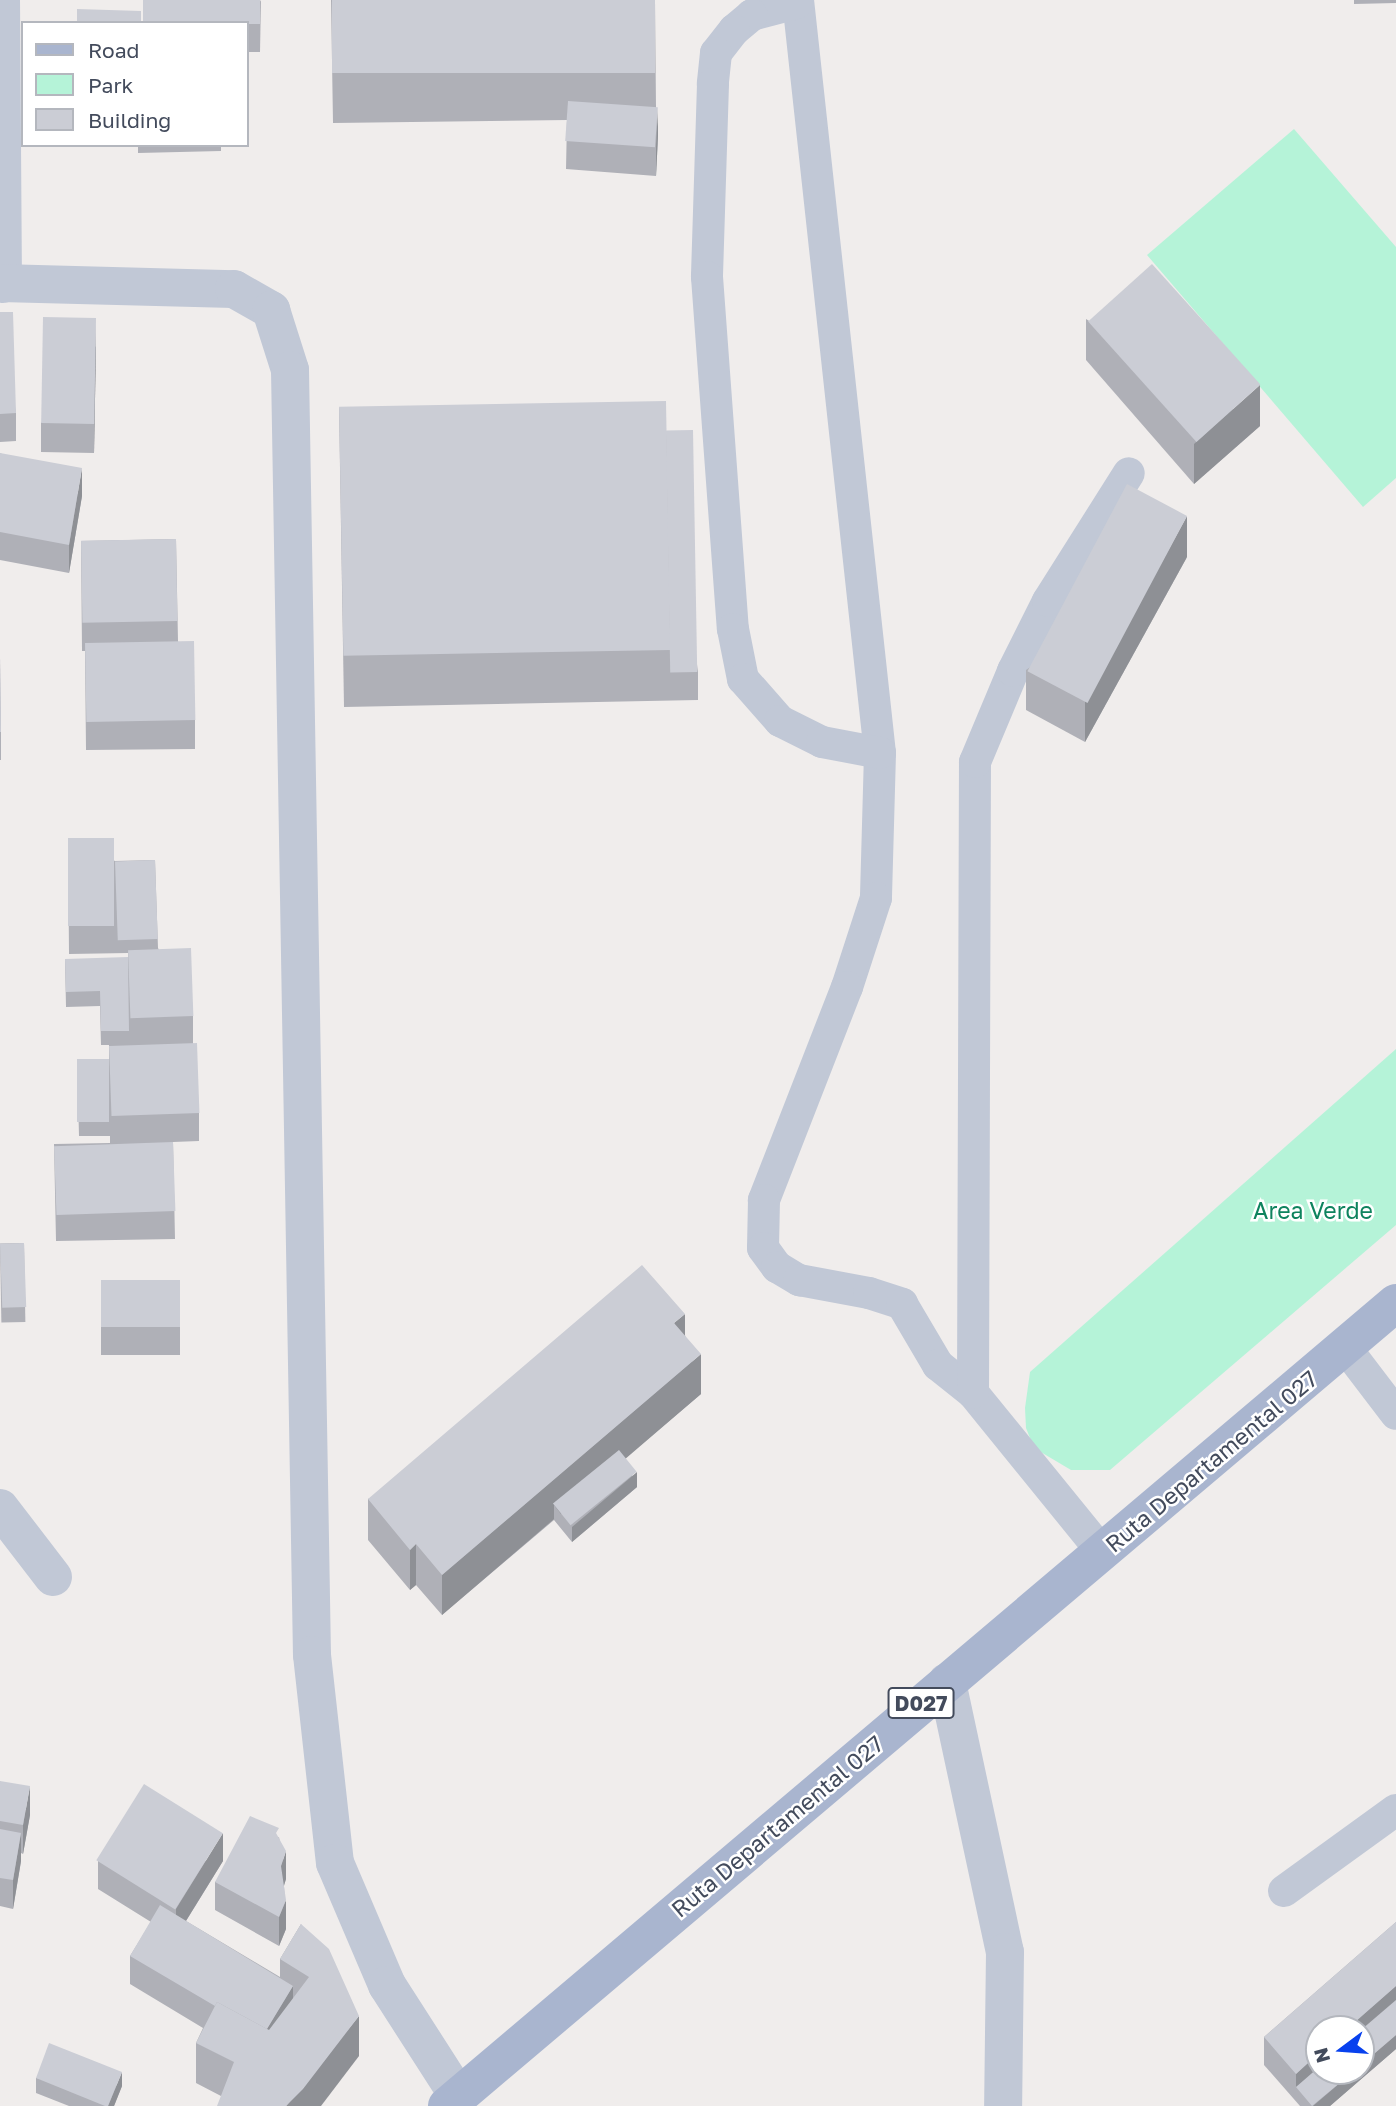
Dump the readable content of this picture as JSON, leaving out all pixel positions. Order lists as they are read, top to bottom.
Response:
{
  "streets": {
    "main road": ["Ruta Departamental 027", "D027"]
  },
  "parks": ["Area Verde"],
  "legend": ["Road", "Park", "Building"],
  "north": "left"
}
